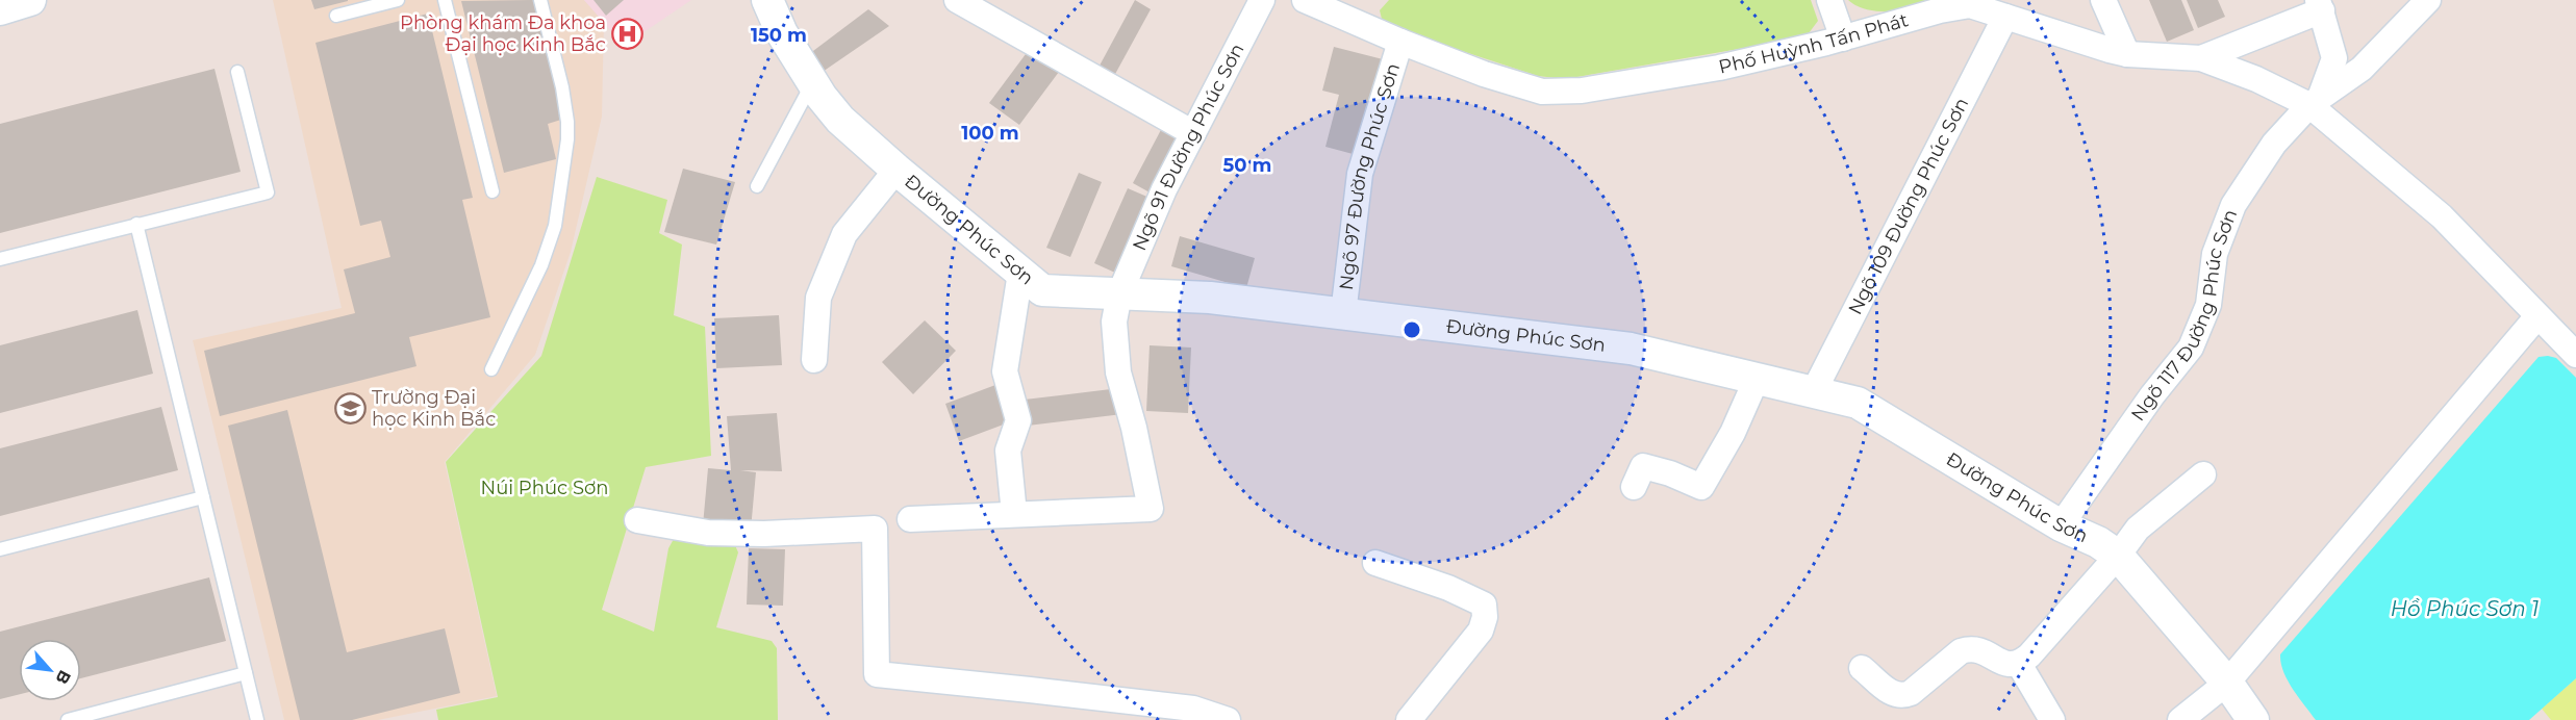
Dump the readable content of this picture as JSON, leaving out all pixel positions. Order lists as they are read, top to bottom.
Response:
{
  "streets": {
    "street": [
      "Phố Huỳnh Tấn Phát",
      "Ngõ 91 Đường Phúc Sơn",
      "Ngõ 97 Đường Phúc Sơn",
      "Ngõ 109 Đường Phúc Sơn",
      "Đường Phúc Sơn",
      "Ngõ 117 Đường Phúc Sơn"
    ]
  },
  "crossings": [
    ["Phố Huỳnh Tấn Phát", "Ngõ 97 Đường Phúc Sơn"],
    ["Phố Huỳnh Tấn Phát", "Ngõ 109 Đường Phúc Sơn"],
    ["Phố Huỳnh Tấn Phát", "Ngõ 117 Đường Phúc Sơn"],
    ["Ngõ 91 Đường Phúc Sơn", "Đường Phúc Sơn"],
    ["Ngõ 97 Đường Phúc Sơn", "Đường Phúc Sơn"],
    ["Ngõ 109 Đường Phúc Sơn", "Đường Phúc Sơn"],
    ["Đường Phúc Sơn", "Ngõ 117 Đường Phúc Sơn"]
  ],
  "water": ["Hồ Phúc Sơn 1"],
  "parks": ["Núi Phúc Sơn"],
  "places": {
    "hospital": ["Phòng khám Đa khoa Đại học Kinh Bắc"],
    "school or university": ["Trường Đại học Kinh Bắc"]
  },
  "north": "bottom right",
  "rings": ["150 m", "100 m", "50 m"]
}
